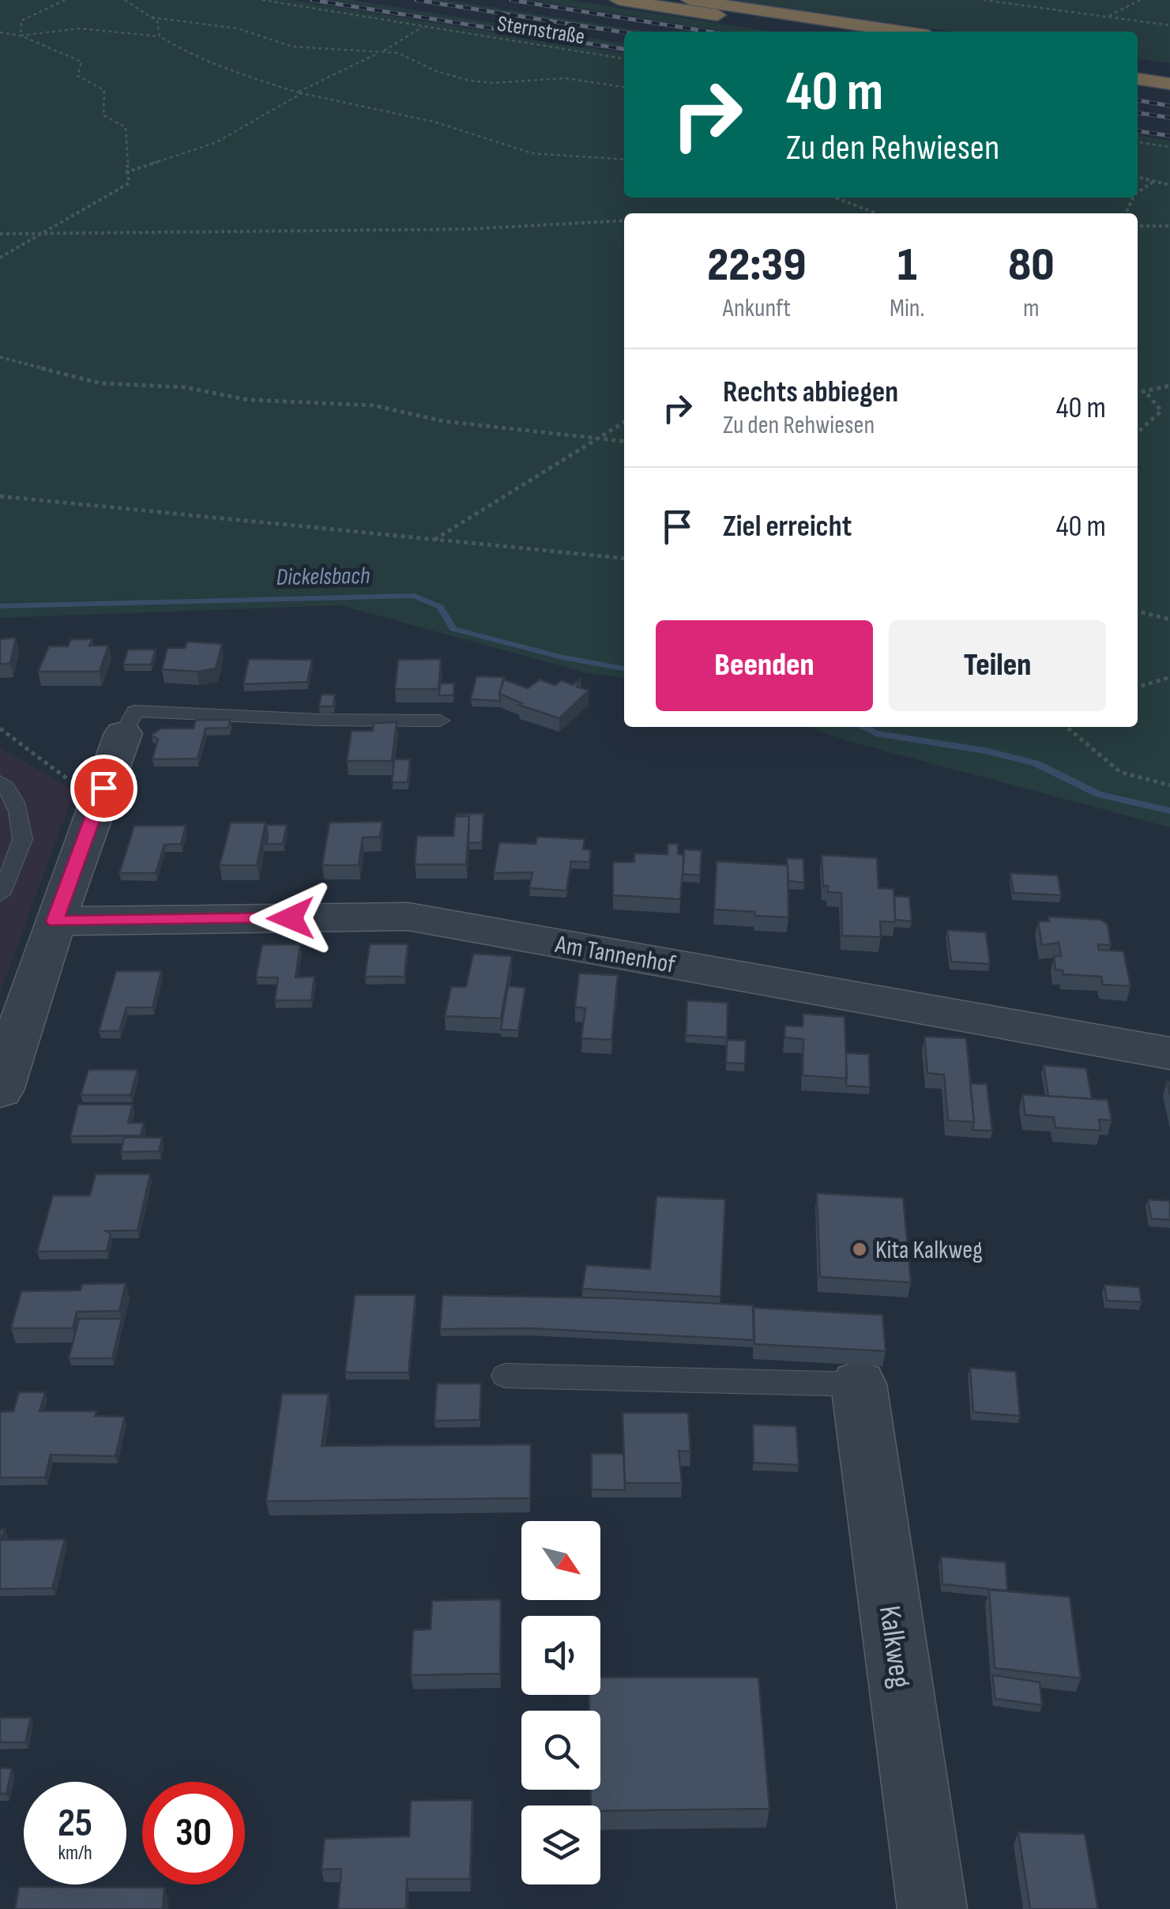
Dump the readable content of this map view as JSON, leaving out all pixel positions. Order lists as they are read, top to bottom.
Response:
{
  "streets": {
    "street": ["Am Tannenhof", "Kalkweg"],
    "path": ["Sternstraße"]
  },
  "water": ["Dickelsbach"],
  "places": ["Kita Kalkweg"],
  "north": "bottom right",
  "page": {
    "turn": ["40 m", "Zu den Rehwiesen"],
    "eta": [
      "22:39",
      "Ankunft",
      "1",
      "Min.",
      "80",
      "m"
    ],
    "list": [
      {
        "name": "Rechts abbiegen",
        "note": "Zu den Rehwiesen",
        "value": "40 m"
      },
      {
        "name": "Ziel erreicht",
        "value": "40 m"
      }
    ],
    "buttons": ["Beenden", "Teilen"],
    "speed": "25 km/h",
    "limit": "30"
  }
}
